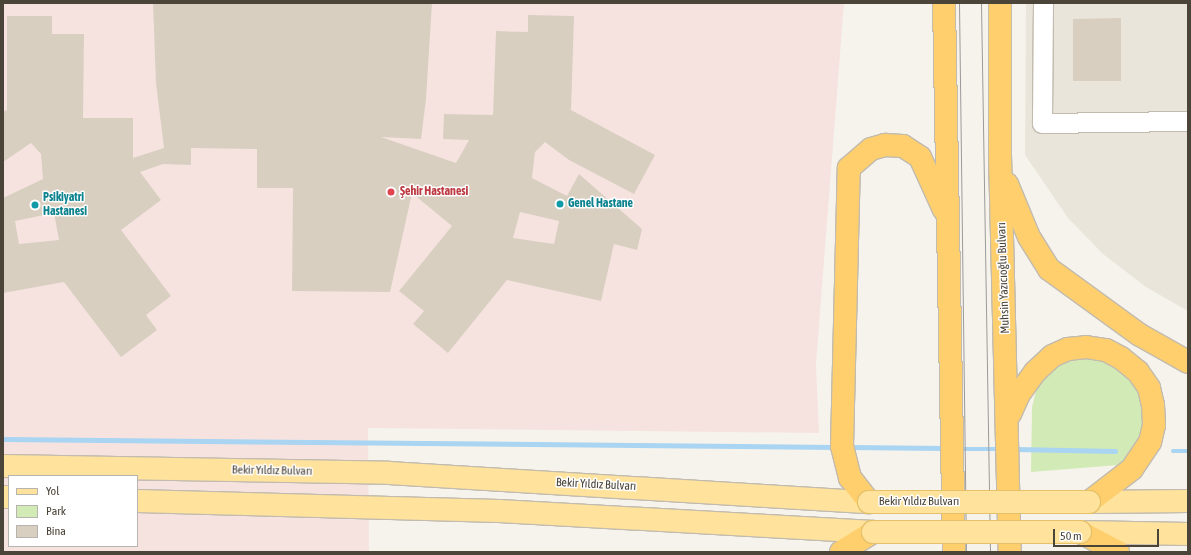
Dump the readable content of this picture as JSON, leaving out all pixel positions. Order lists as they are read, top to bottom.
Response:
{
  "streets": {
    "highway": ["Muhsin Yazıcıoğlu Bulvarı"],
    "main road": ["Bekir Yıldız Bulvarı"]
  },
  "places": ["Şehir Hastanesi", "Genel Hastane", "Psikiyatri Hastanesi"],
  "legend": ["Yol", "Park", "Bina"],
  "scale_bar": "50 m"
}
